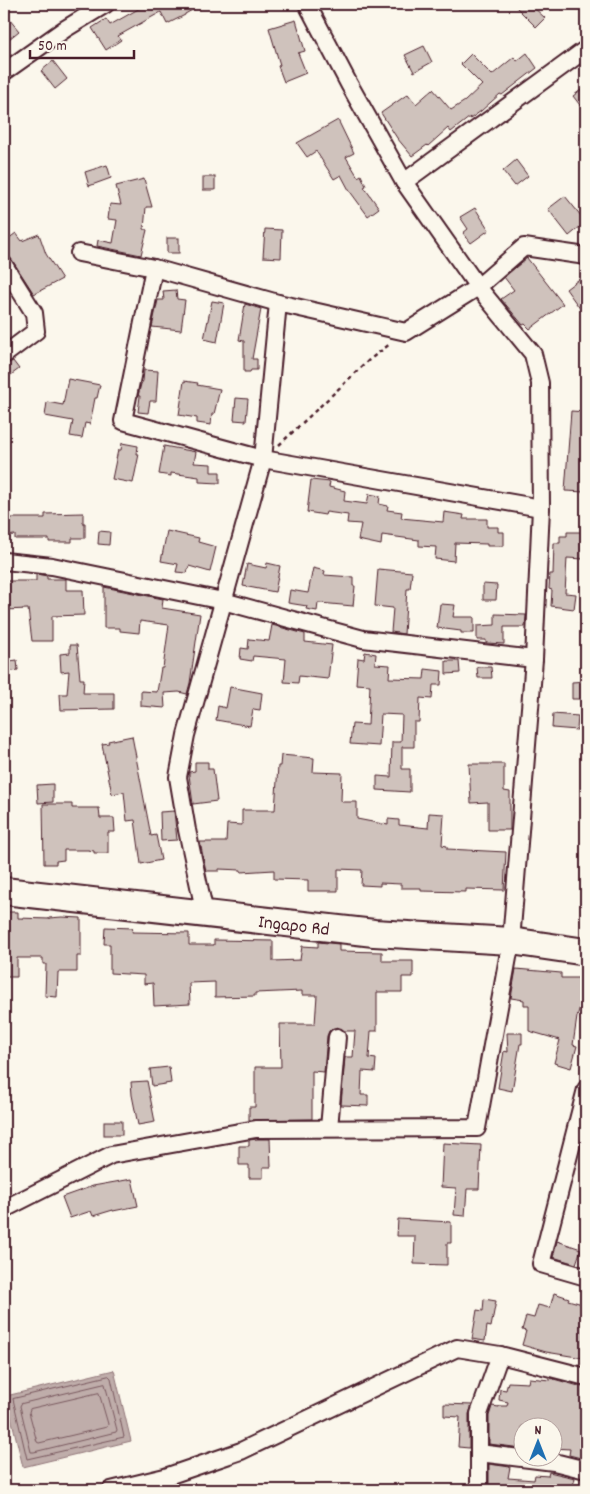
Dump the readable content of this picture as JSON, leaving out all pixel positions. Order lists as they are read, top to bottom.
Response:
{
  "streets": {
    "main road": ["Ingapo Rd"]
  },
  "scale_bar": "50 m",
  "north": "top"
}
